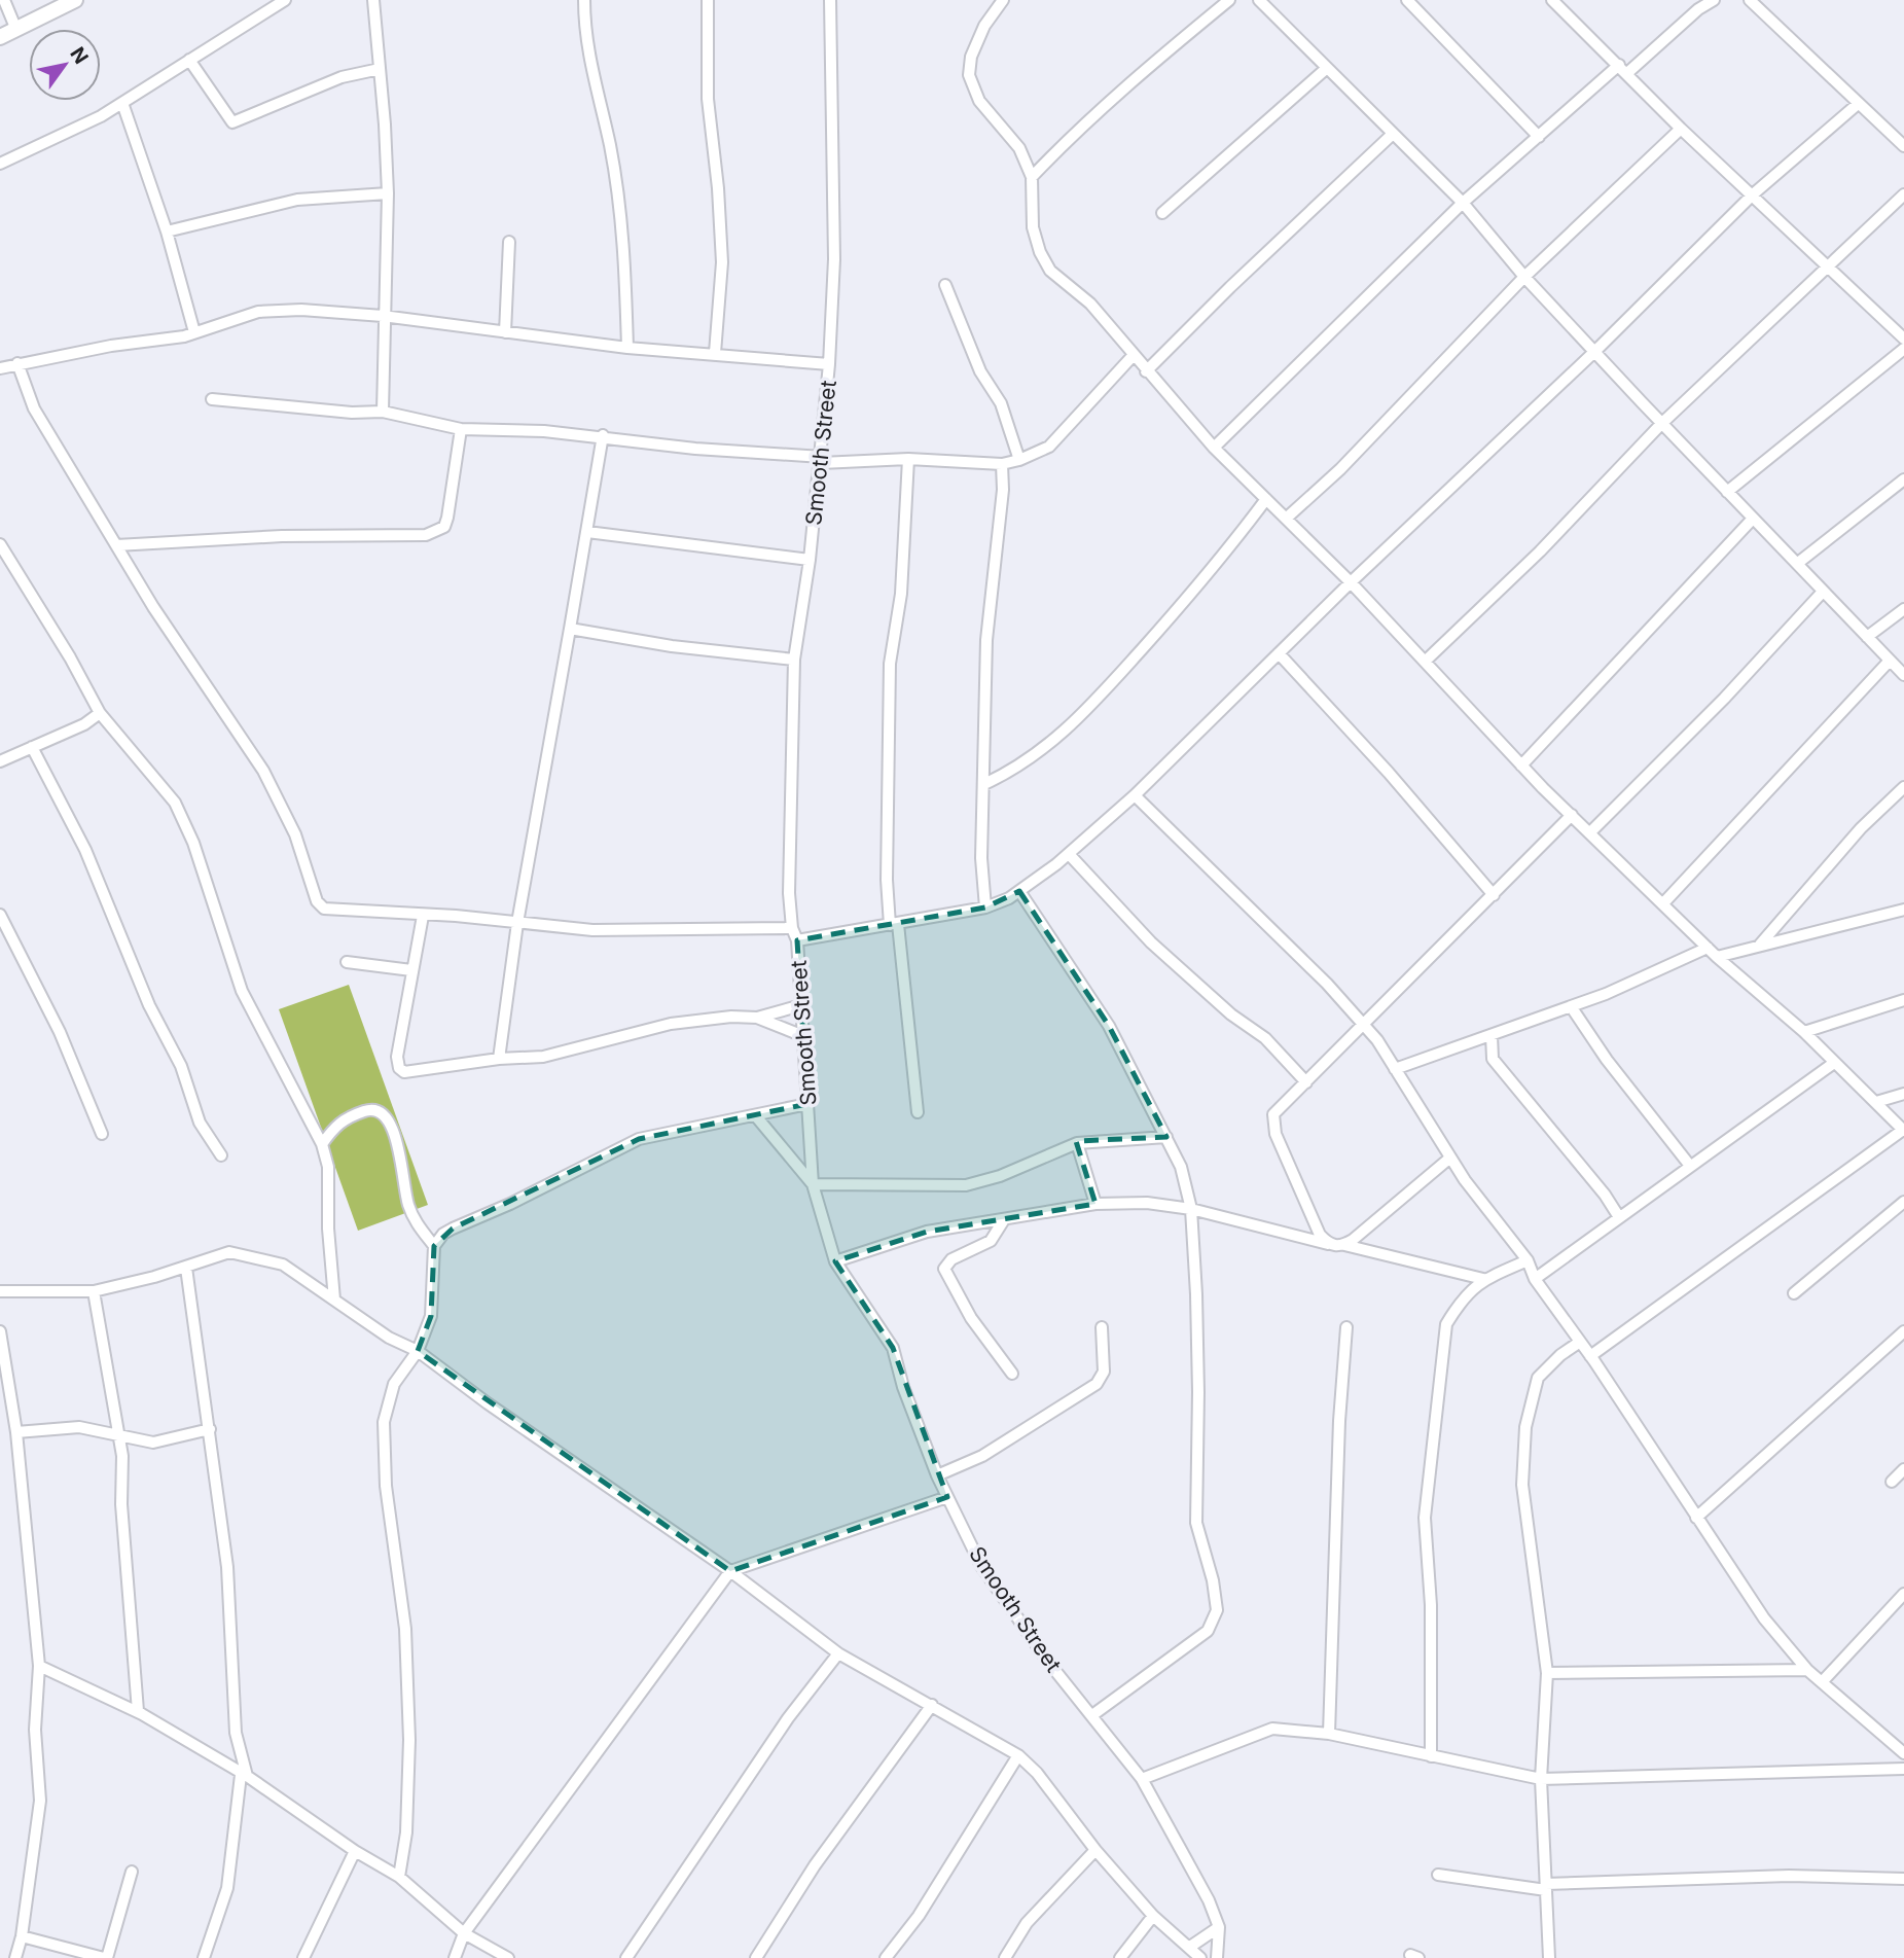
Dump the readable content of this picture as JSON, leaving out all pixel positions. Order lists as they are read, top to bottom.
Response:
{
  "streets": {
    "street": ["Smooth Street"]
  },
  "north": "top right"
}
